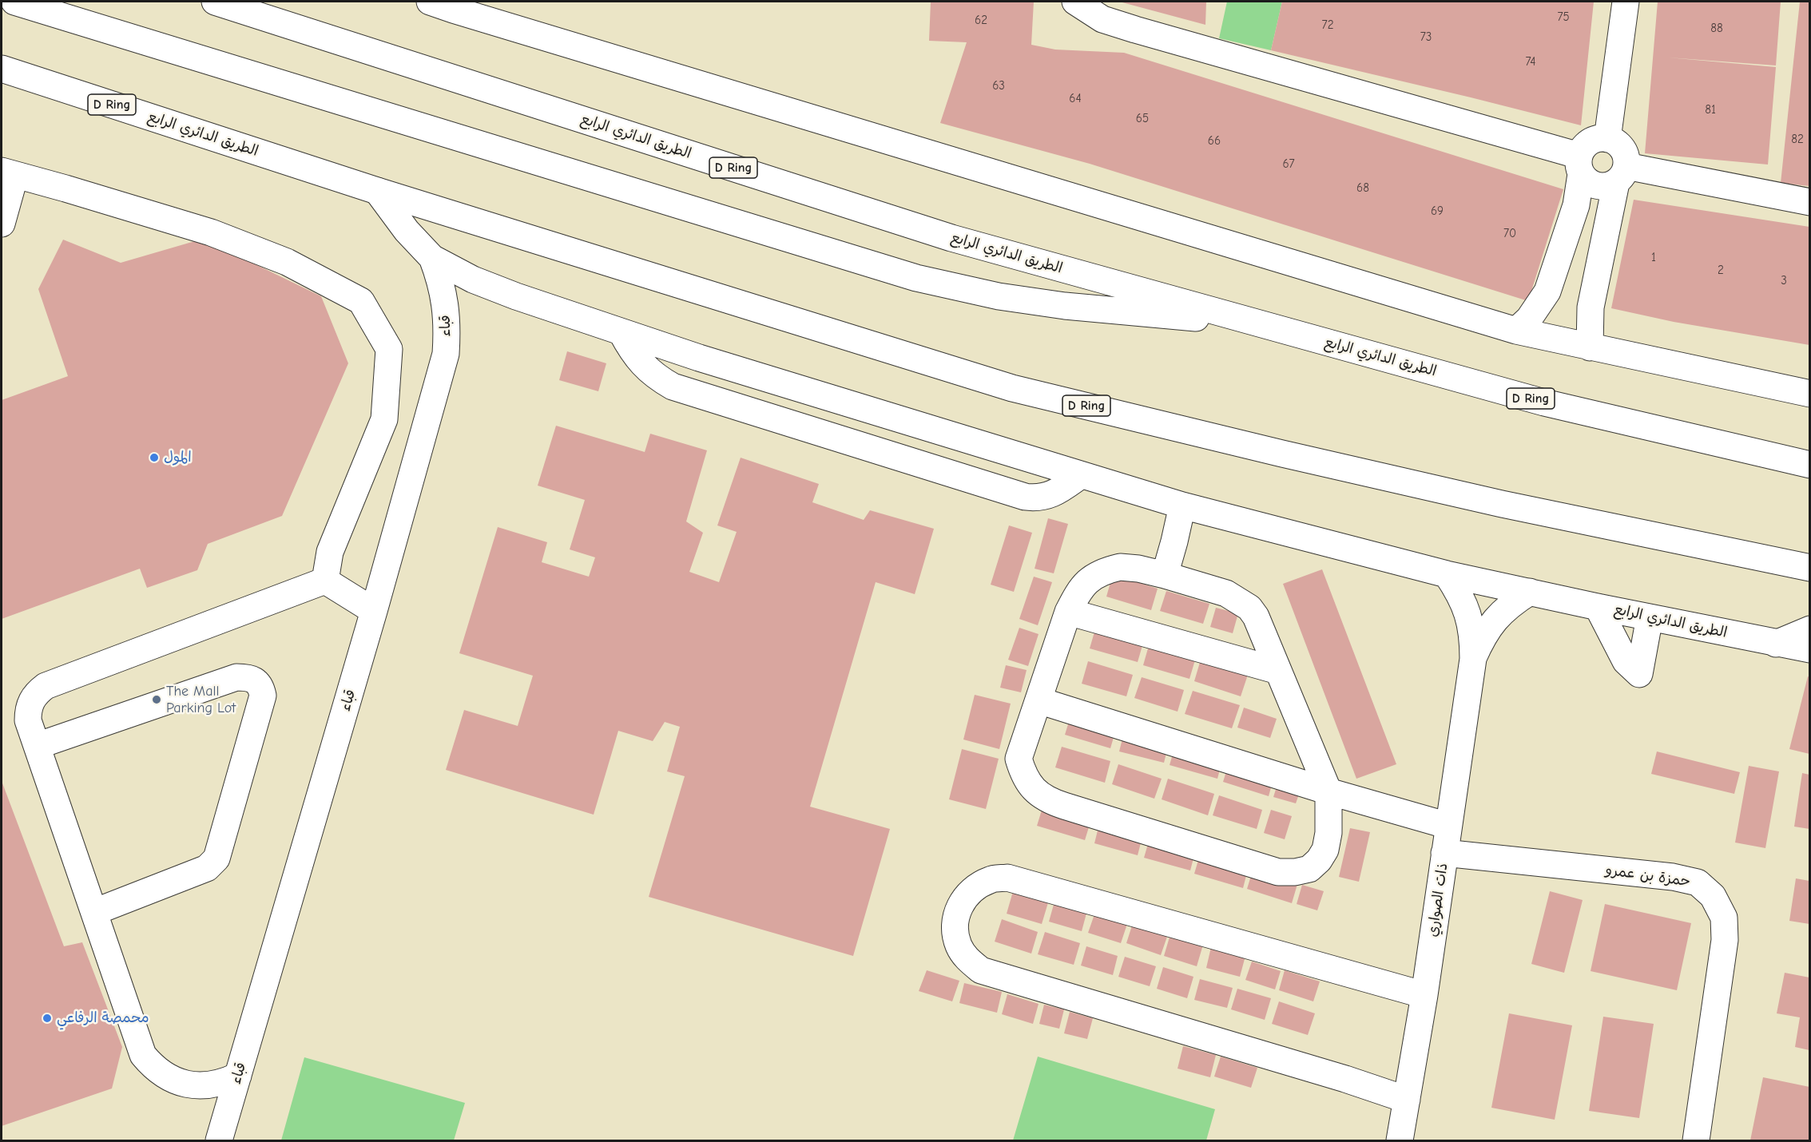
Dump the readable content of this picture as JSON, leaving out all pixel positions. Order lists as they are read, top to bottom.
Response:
{
  "streets": {
    "street": [
      "D Ring",
      "الطريق الدائري الرابع",
      "قباء",
      "حمزة بن عمرو",
      "ذات الصواري"
    ]
  },
  "crossings": [
    ["الطريق الدائري الرابع", "قباء"],
    ["الطريق الدائري الرابع", "ذات الصواري"],
    ["حمزة بن عمرو", "ذات الصواري"]
  ],
  "places": ["المول", "The Mall Parking Lot", "محمصة الرفاعي"],
  "house_numbers": [
    "75",
    "62",
    "72",
    "88",
    "73",
    "74",
    "63",
    "64",
    "81",
    "65",
    "82",
    "66",
    "67",
    "68",
    "69",
    "70",
    "1",
    "2",
    "3"
  ]
}
